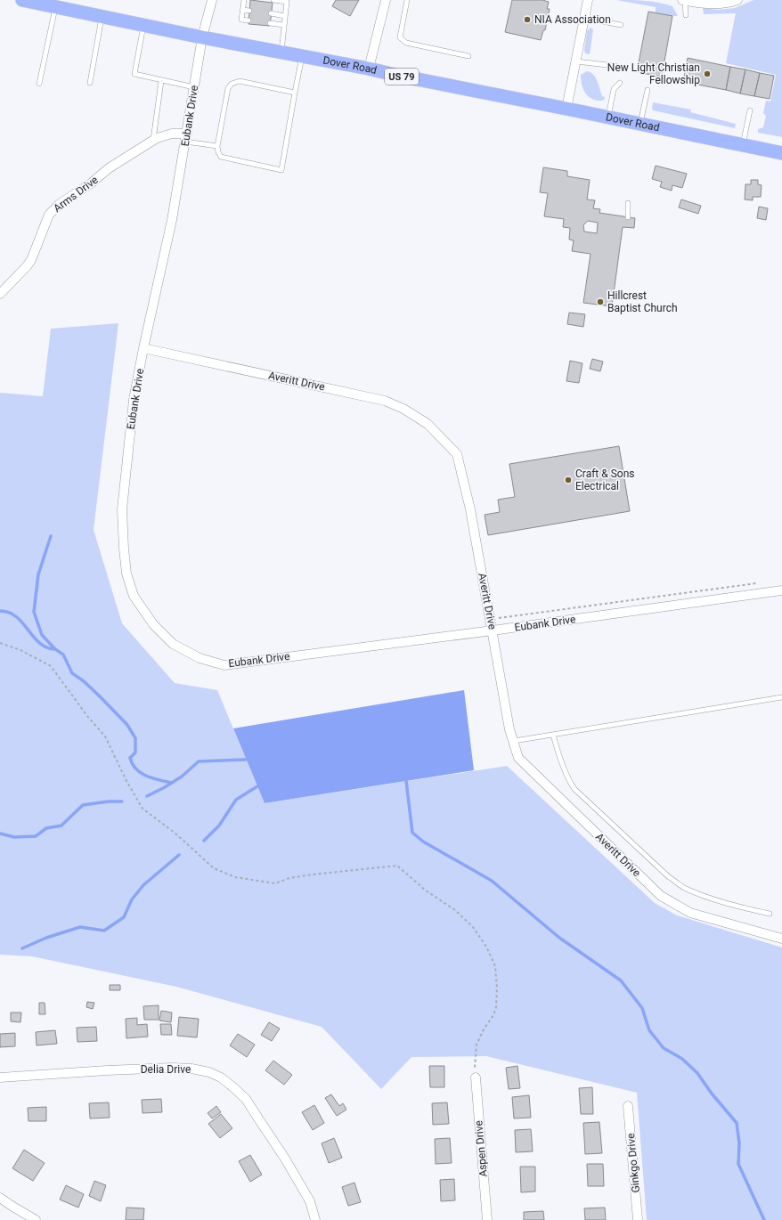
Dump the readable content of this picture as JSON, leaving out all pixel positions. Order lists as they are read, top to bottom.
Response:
{
  "streets": {
    "main road": ["Dover Road", "US 79"],
    "street": [
      "Eubank Drive",
      "Arms Drive",
      "Averitt Drive",
      "Delia Drive",
      "Aspen Drive",
      "Ginkgo Drive"
    ]
  },
  "crossings": [
    ["Dover Road", "Eubank Drive"],
    ["Eubank Drive", "Arms Drive"],
    ["Eubank Drive", "Averitt Drive"]
  ],
  "places": [
    "NIA Association",
    "New Light Christian Fellowship",
    "Hillcrest Baptist Church",
    "Craft & Sons Electrical"
  ]
}
